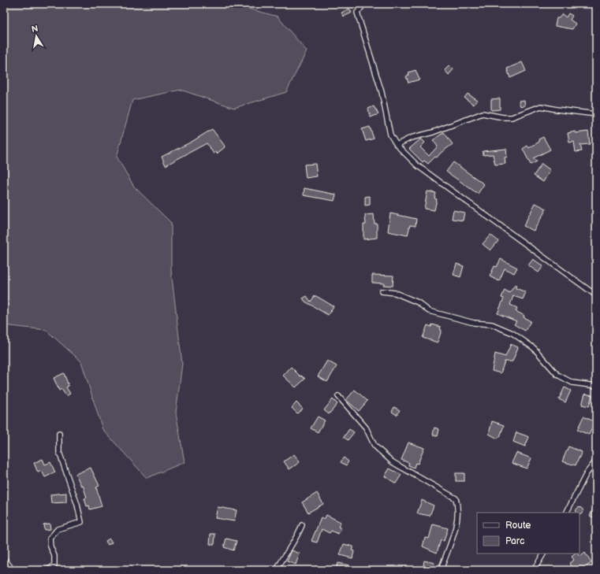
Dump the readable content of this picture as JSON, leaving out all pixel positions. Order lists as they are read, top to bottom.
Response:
{
  "legend": ["Route", "Parc"],
  "north": "top"
}
